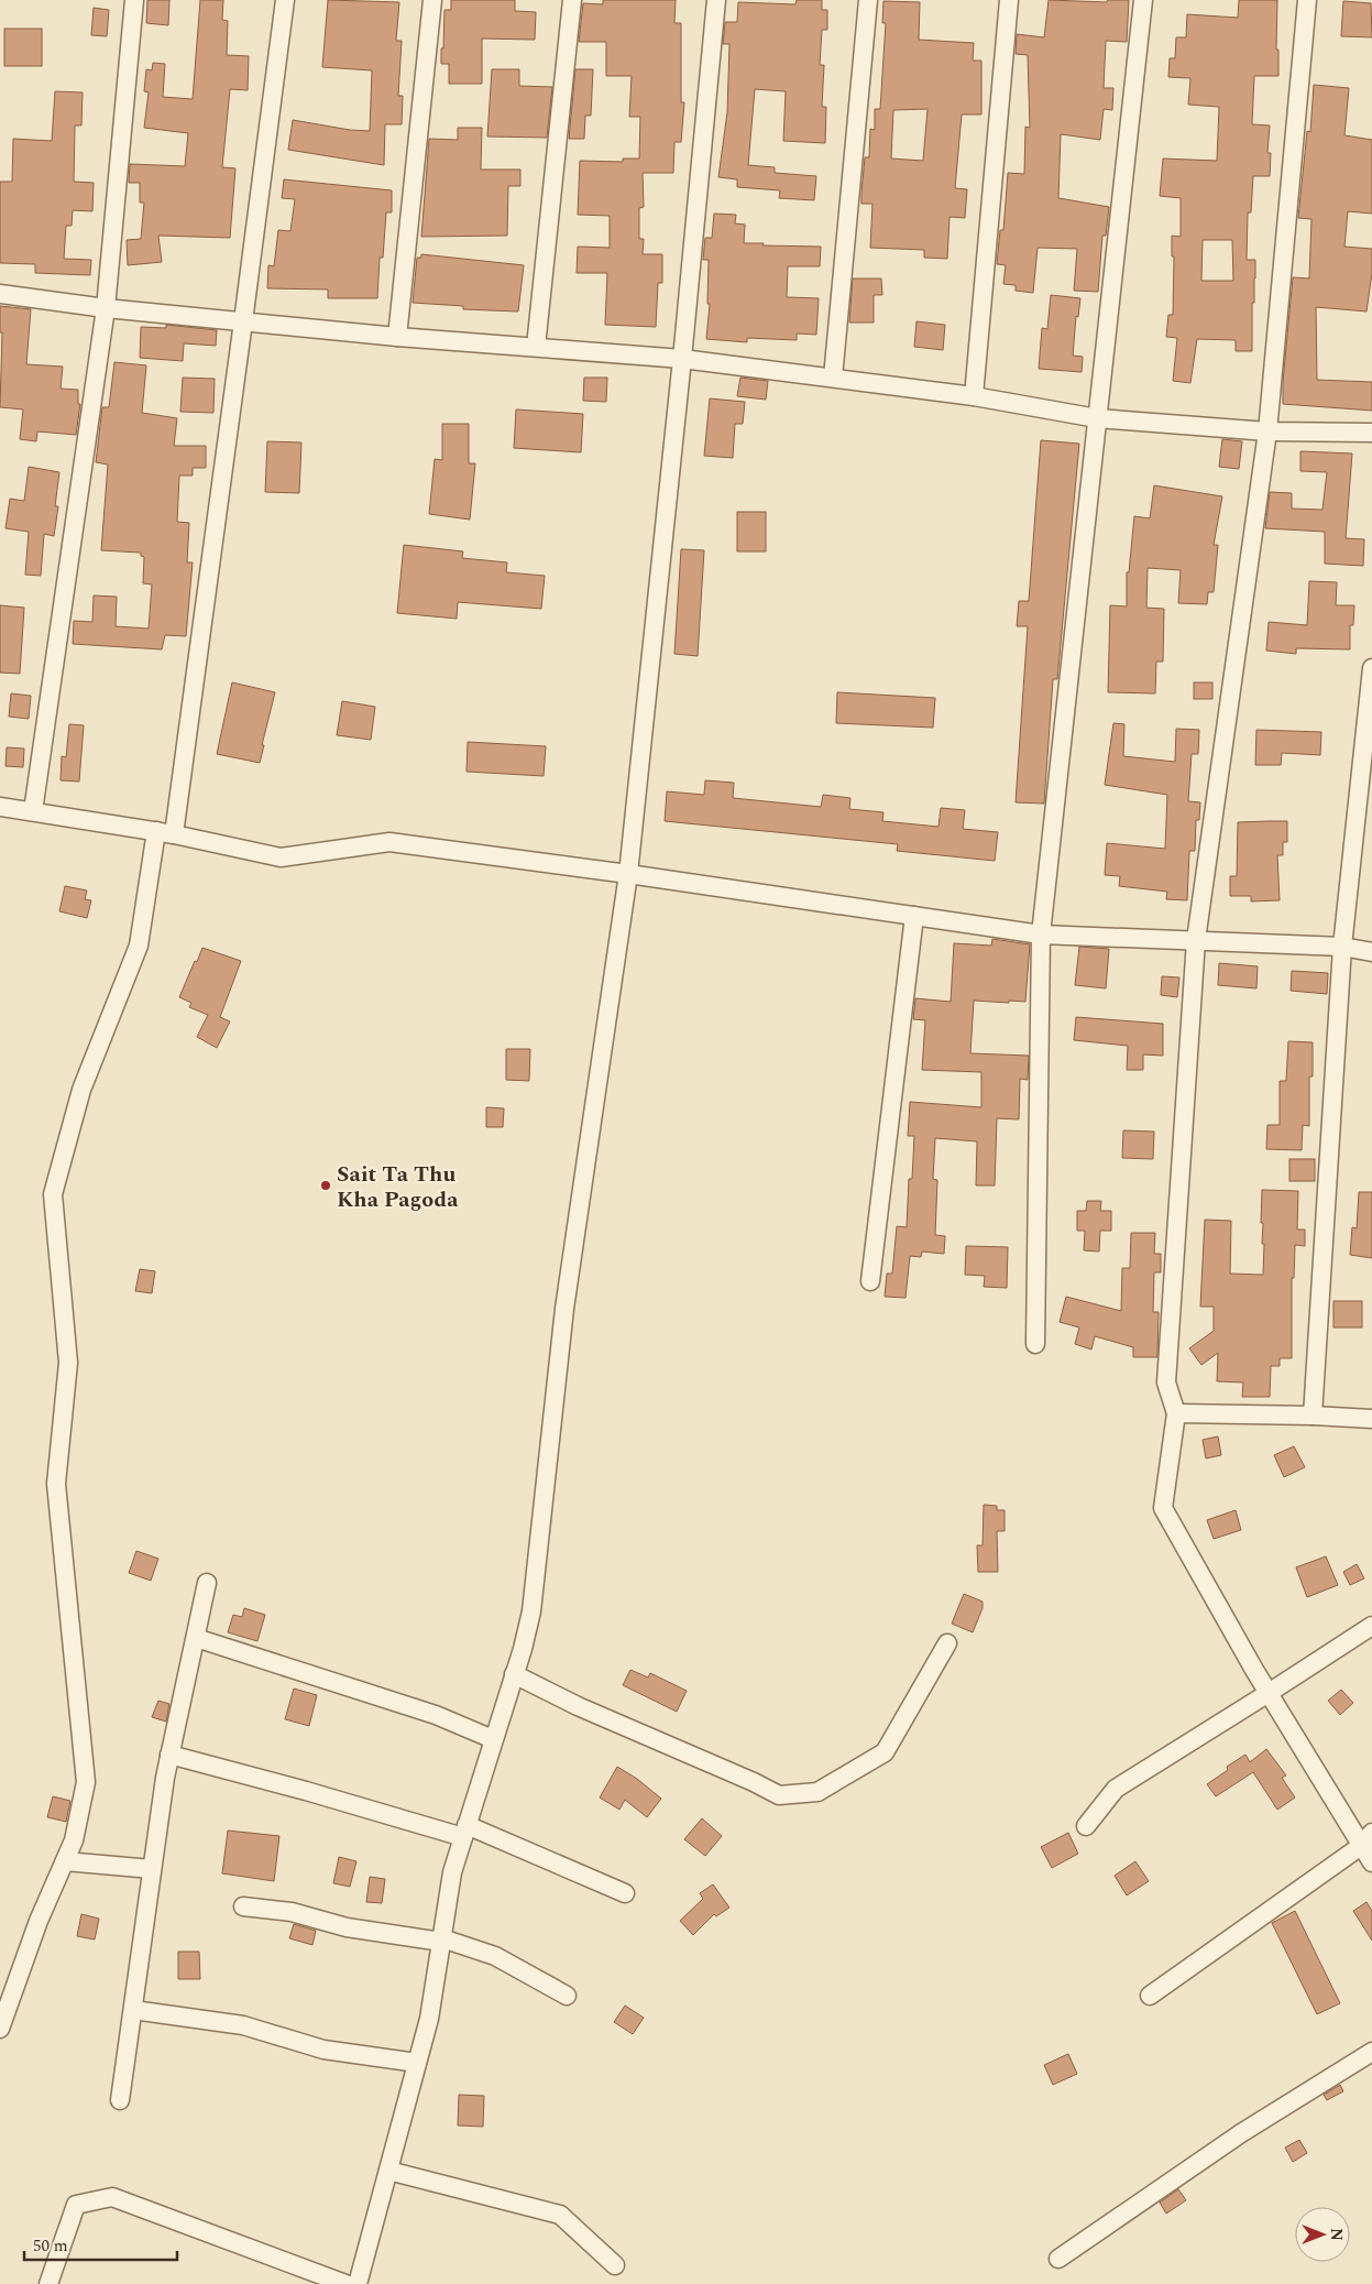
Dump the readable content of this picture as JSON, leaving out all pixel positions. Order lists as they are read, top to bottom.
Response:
{
  "places": ["Sait Ta Thu Kha Pagoda"],
  "scale_bar": "50 m",
  "north": "right"
}
